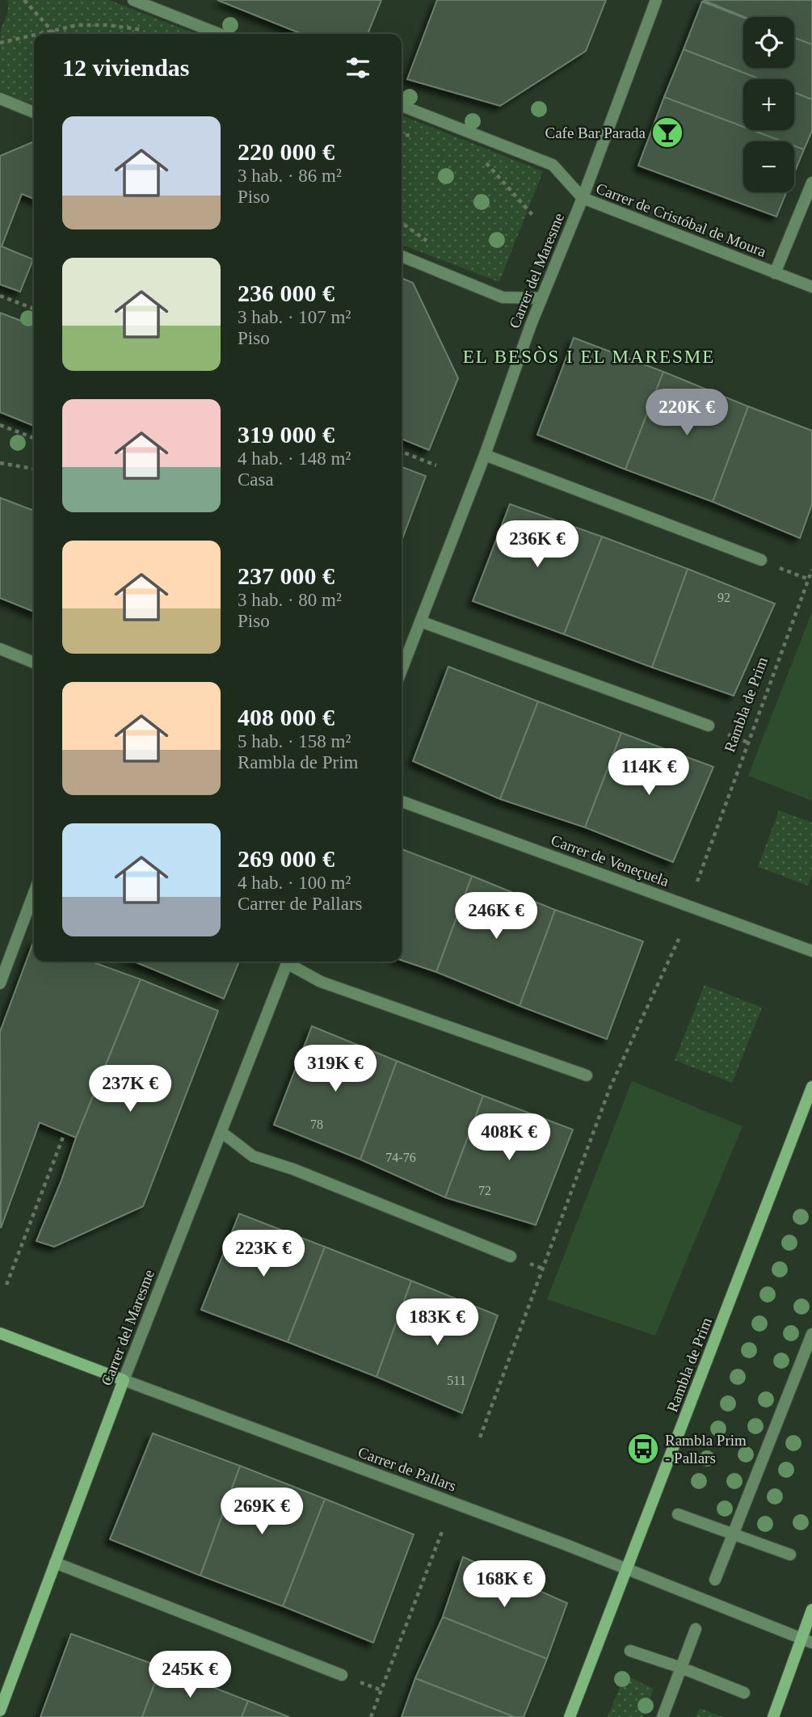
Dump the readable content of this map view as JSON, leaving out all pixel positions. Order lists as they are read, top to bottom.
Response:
{
  "streets": {
    "main road": ["Carrer del Maresme", "Rambla de Prim", "Carrer de Pallars"],
    "street": ["Carrer de Cristóbal de Moura", "Carrer de Veneçuela"]
  },
  "crossings": [
    ["Carrer de Cristóbal de Moura", "Carrer del Maresme"],
    ["Carrer del Maresme", "Carrer de Pallars"],
    ["Rambla de Prim", "Carrer de Pallars"]
  ],
  "districts": ["EL BESÒS I EL MARESME"],
  "places": {
    "bar": ["Cafe Bar Parada"],
    "bus stop": ["Rambla Prim - Pallars"]
  },
  "house_numbers": [
    "92",
    "78",
    "74-76",
    "72",
    "511"
  ],
  "page": {
    "map_buttons": ["+", "−"],
    "heading": "12 viviendas",
    "list": [
      {
        "name": "220 000 €",
        "note": "3 hab. · 86 m² · Piso"
      },
      {
        "name": "236 000 €",
        "note": "3 hab. · 107 m² · Piso"
      },
      {
        "name": "319 000 €",
        "note": "4 hab. · 148 m² · Casa"
      },
      {
        "name": "237 000 €",
        "note": "3 hab. · 80 m² · Piso"
      },
      {
        "name": "408 000 €",
        "note": "5 hab. · 158 m² · Rambla de Prim"
      },
      {
        "name": "269 000 €",
        "note": "4 hab. · 100 m² · Carrer de Pallars"
      }
    ],
    "price": [
      "220K €",
      "236K €",
      "114K €",
      "246K €",
      "319K €",
      "237K €",
      "408K €",
      "223K €",
      "183K €",
      "269K €",
      "168K €",
      "245K €"
    ]
  }
}
